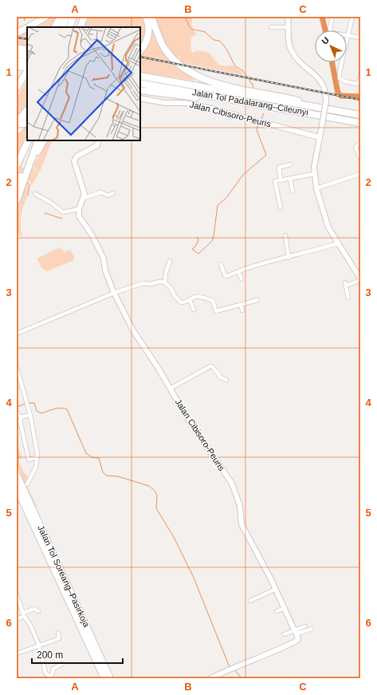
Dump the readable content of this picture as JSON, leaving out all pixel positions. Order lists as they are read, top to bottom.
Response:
{
  "streets": {
    "highway": ["Jalan Tol Padalarang–Cileunyi", "Jalan Tol Soreang–Pasirkoja"],
    "street": ["Jalan Cibisoro-Peuris"]
  },
  "scale_bar": "200 m",
  "north": "top left",
  "grid": {
    "columns": ["A", "B", "C"],
    "rows": [
      "1",
      "2",
      "3",
      "4",
      "5",
      "6"
    ]
  }
}
